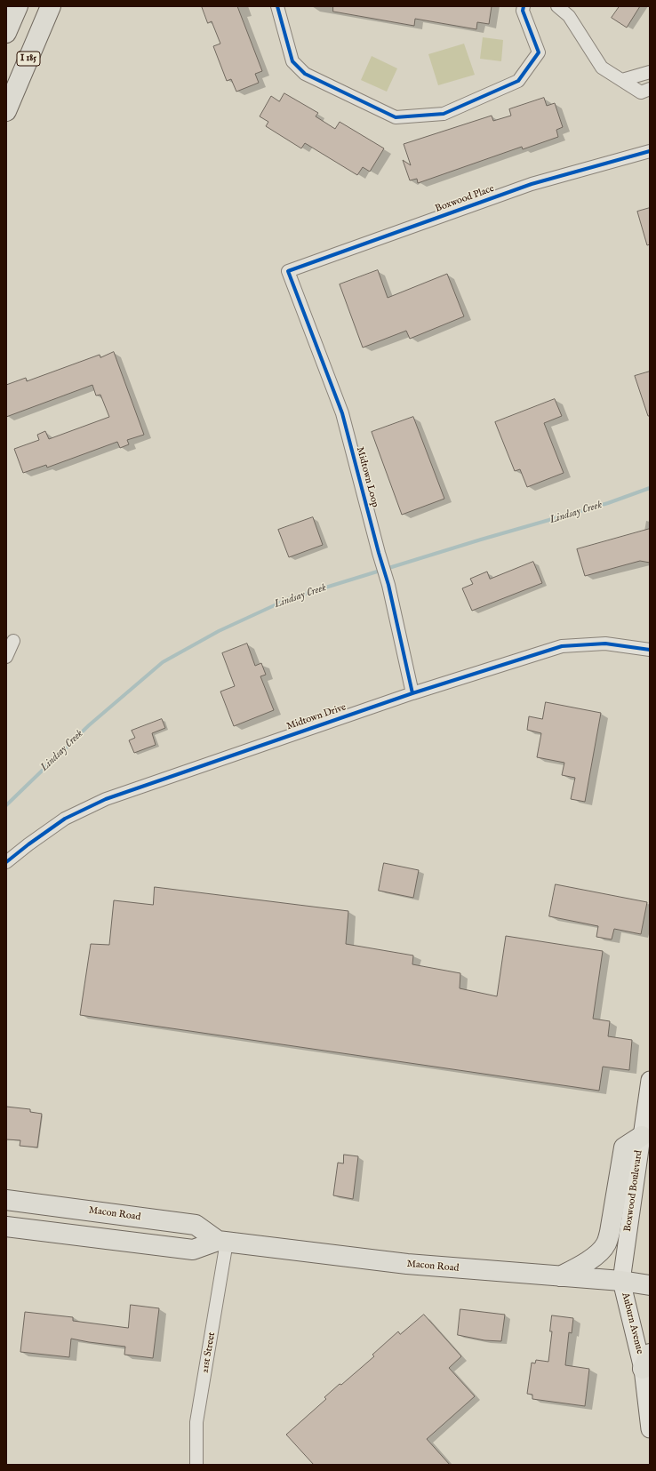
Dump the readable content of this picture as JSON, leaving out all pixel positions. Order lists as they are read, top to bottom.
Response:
{
  "streets": {
    "main road": ["I 185", "Macon Road"],
    "street": [
      "Boxwood Place",
      "Midtown Loop",
      "Midtown Drive",
      "Boxwood Boulevard",
      "Auburn Avenue",
      "21st Street"
    ]
  },
  "crossings": [
    ["Boxwood Place", "Midtown Loop"],
    ["Midtown Loop", "Midtown Drive"],
    ["Boxwood Boulevard", "Macon Road"],
    ["Boxwood Boulevard", "Auburn Avenue"],
    ["Macon Road", "Auburn Avenue"],
    ["Macon Road", "21st Street"]
  ],
  "water": ["Lindsay Creek"]
}
